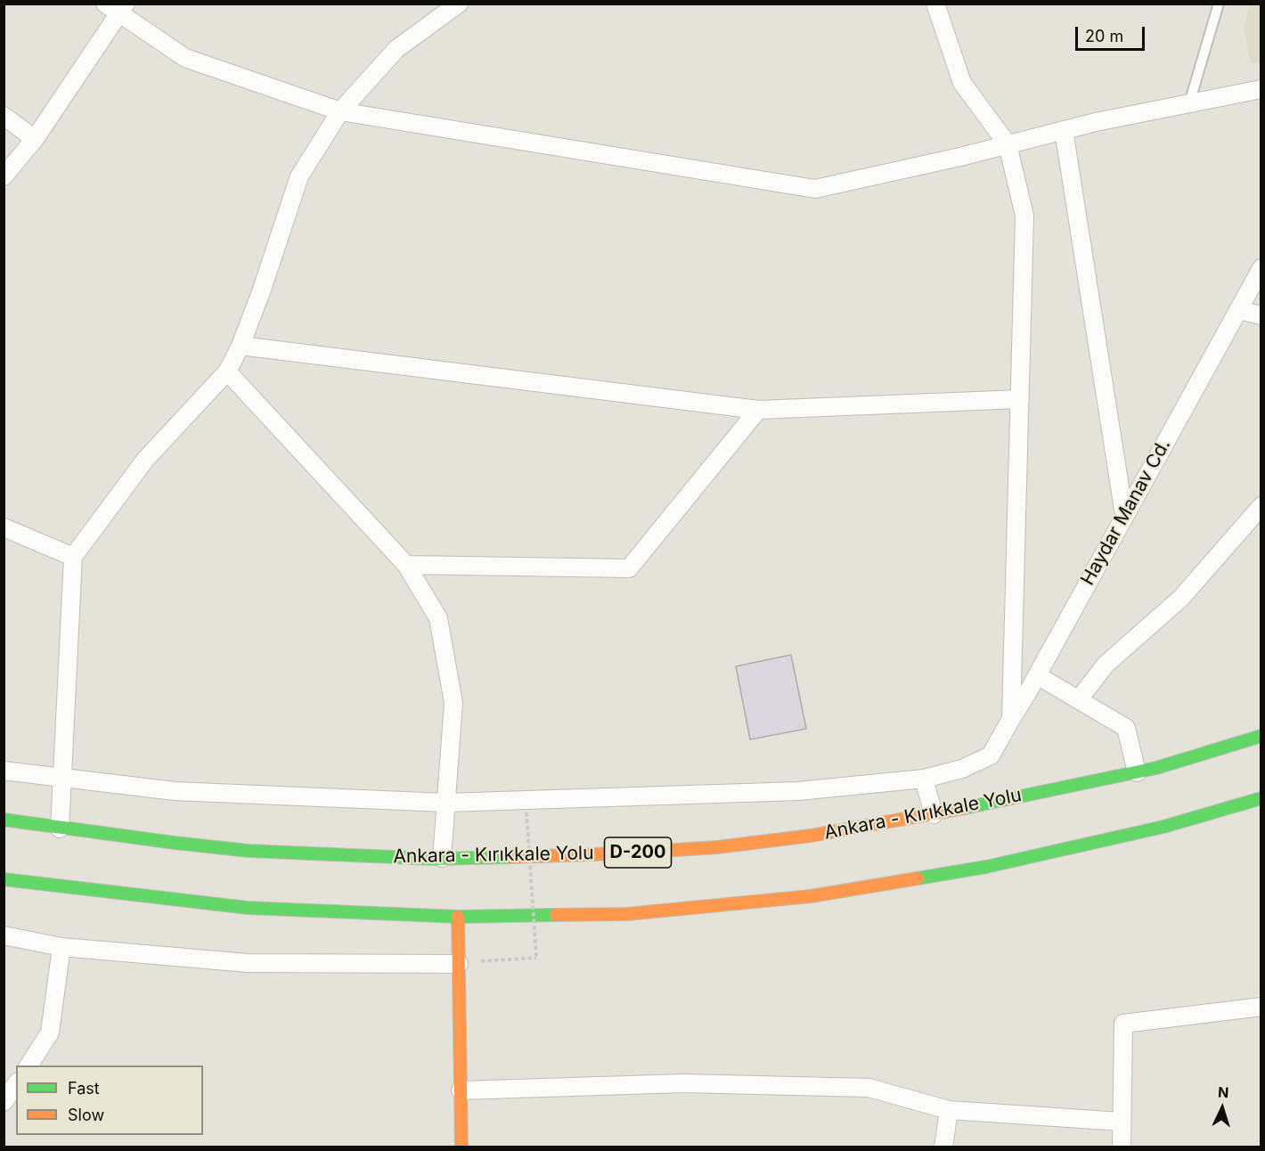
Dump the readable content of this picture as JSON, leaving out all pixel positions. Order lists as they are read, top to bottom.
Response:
{
  "streets": {
    "main road": ["Ankara - Kırıkkale Yolu", "D-200"],
    "street": ["Haydar Manav Cd."]
  },
  "legend": ["Fast", "Slow"],
  "scale_bar": "20 m",
  "north": "top"
}
